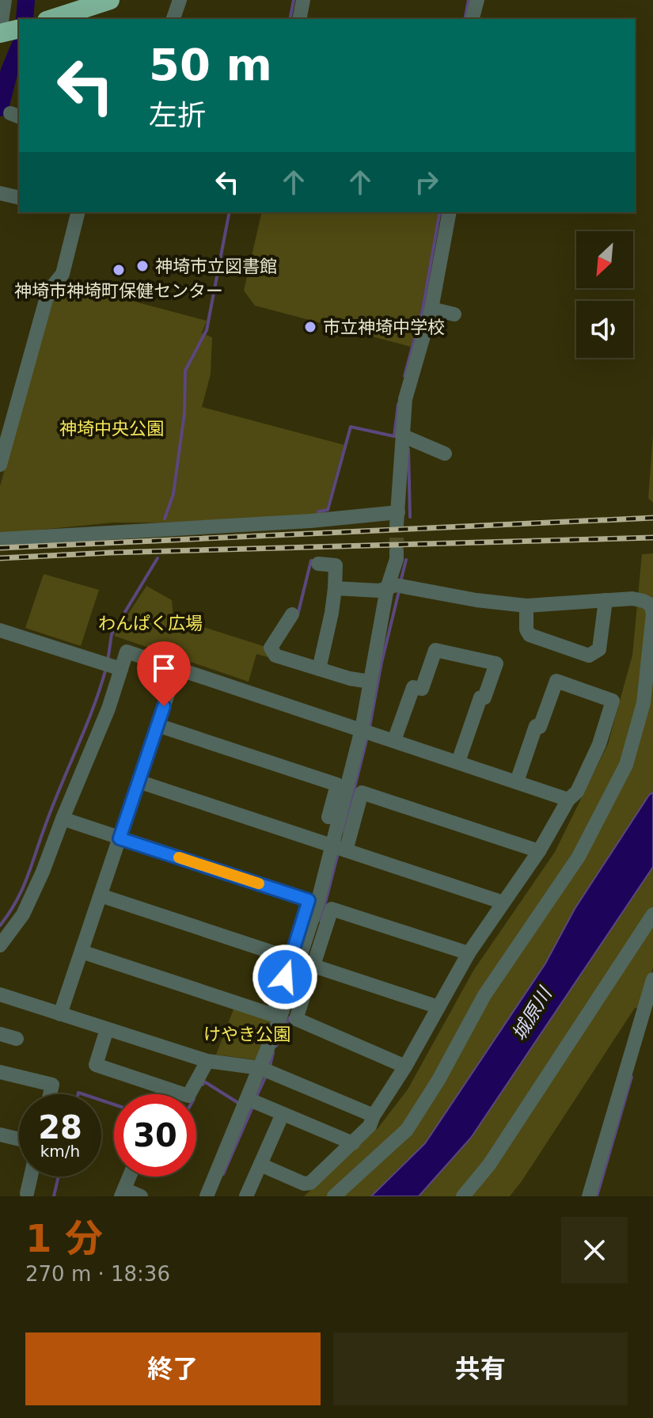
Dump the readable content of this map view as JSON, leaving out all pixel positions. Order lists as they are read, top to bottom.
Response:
{
  "water": ["城原川"],
  "parks": ["神埼中央公園", "わんぱく広場", "けやき公園"],
  "places": ["神埼市立図書館", "神埼市神埼町保健センター", "市立神埼中学校"],
  "north": "bottom left",
  "page": {
    "turn": ["50 m", "左折"],
    "speed": "28 km/h",
    "limit": "30",
    "heading": ["1 分", "270 m · 18:36"],
    "buttons": ["終了", "共有"]
  }
}
